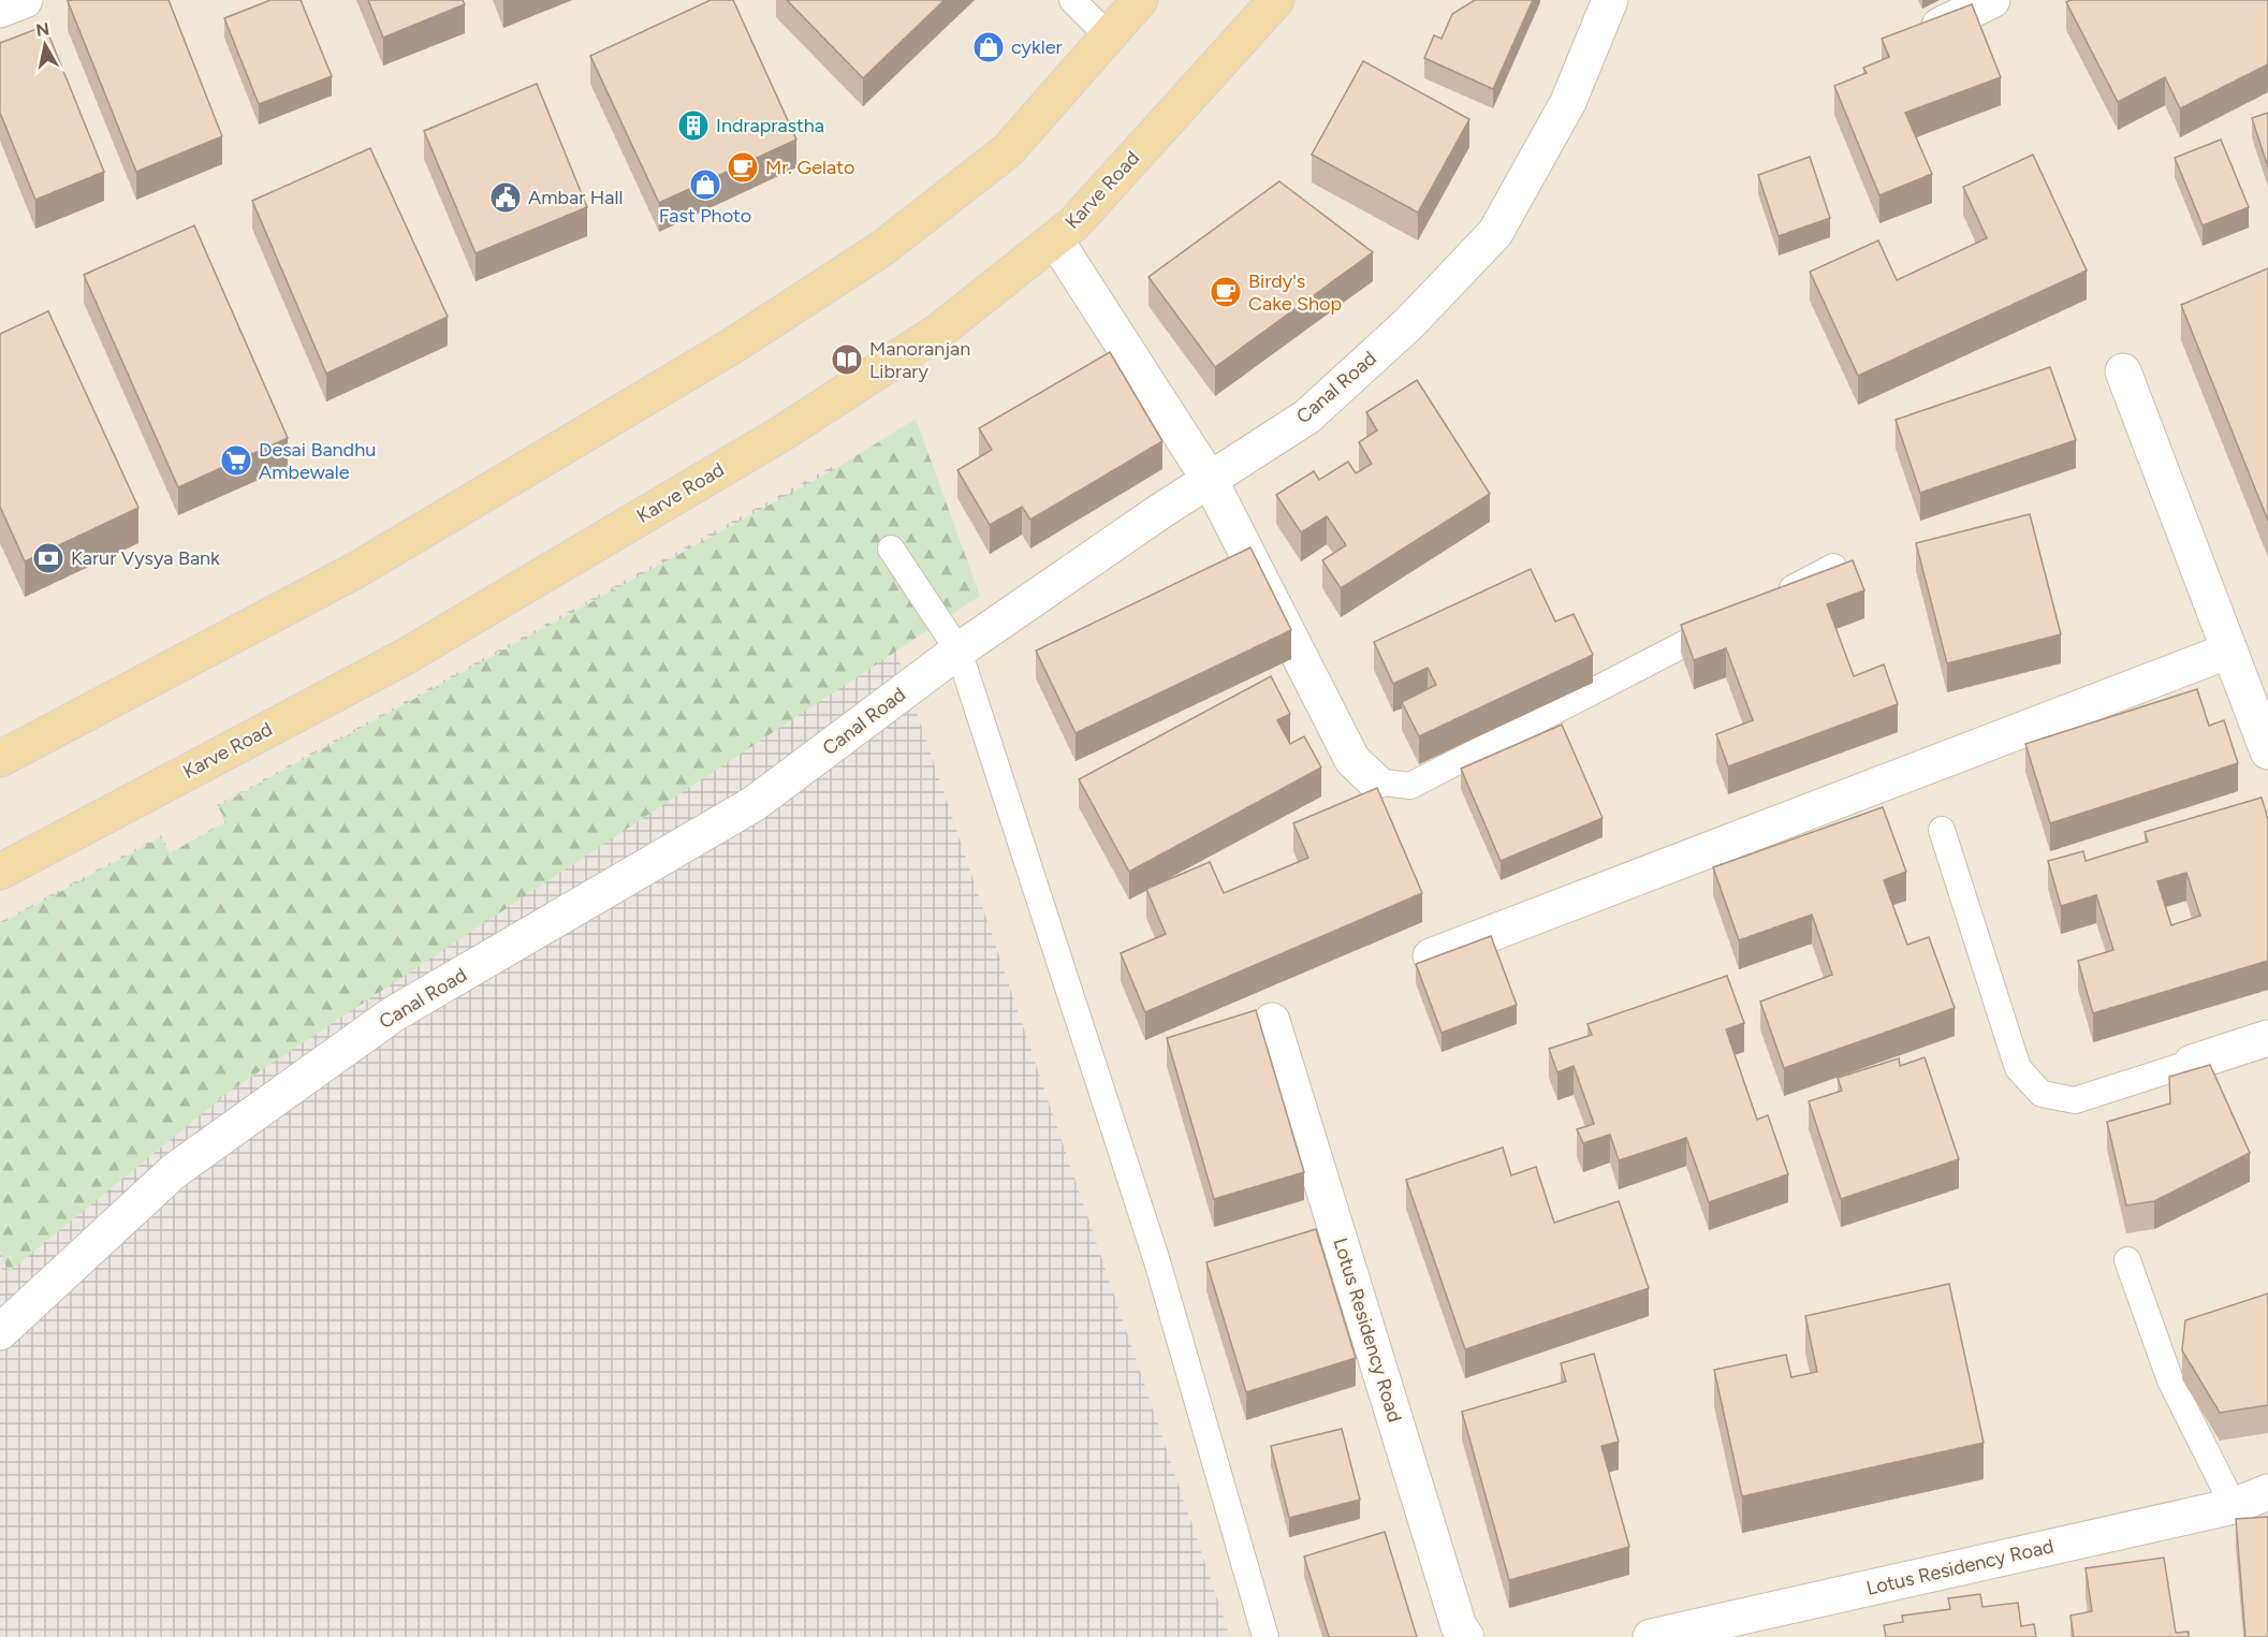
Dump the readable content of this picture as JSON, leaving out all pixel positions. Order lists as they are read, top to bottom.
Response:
{
  "streets": {
    "main road": ["Karve Road"],
    "street": ["Canal Road", "Lotus Residency Road"]
  },
  "places": {
    "shop": ["cykler", "Fast Photo"],
    "building": ["Indraprastha"],
    "cafe": ["Mr. Gelato", "Birdy's Cake Shop"],
    "public building": ["Ambar Hall"],
    "library": ["Manoranjan Library"],
    "supermarket": ["Desai Bandhu Ambewale"],
    "bank": ["Karur Vysya Bank"]
  },
  "north": "top"
}
